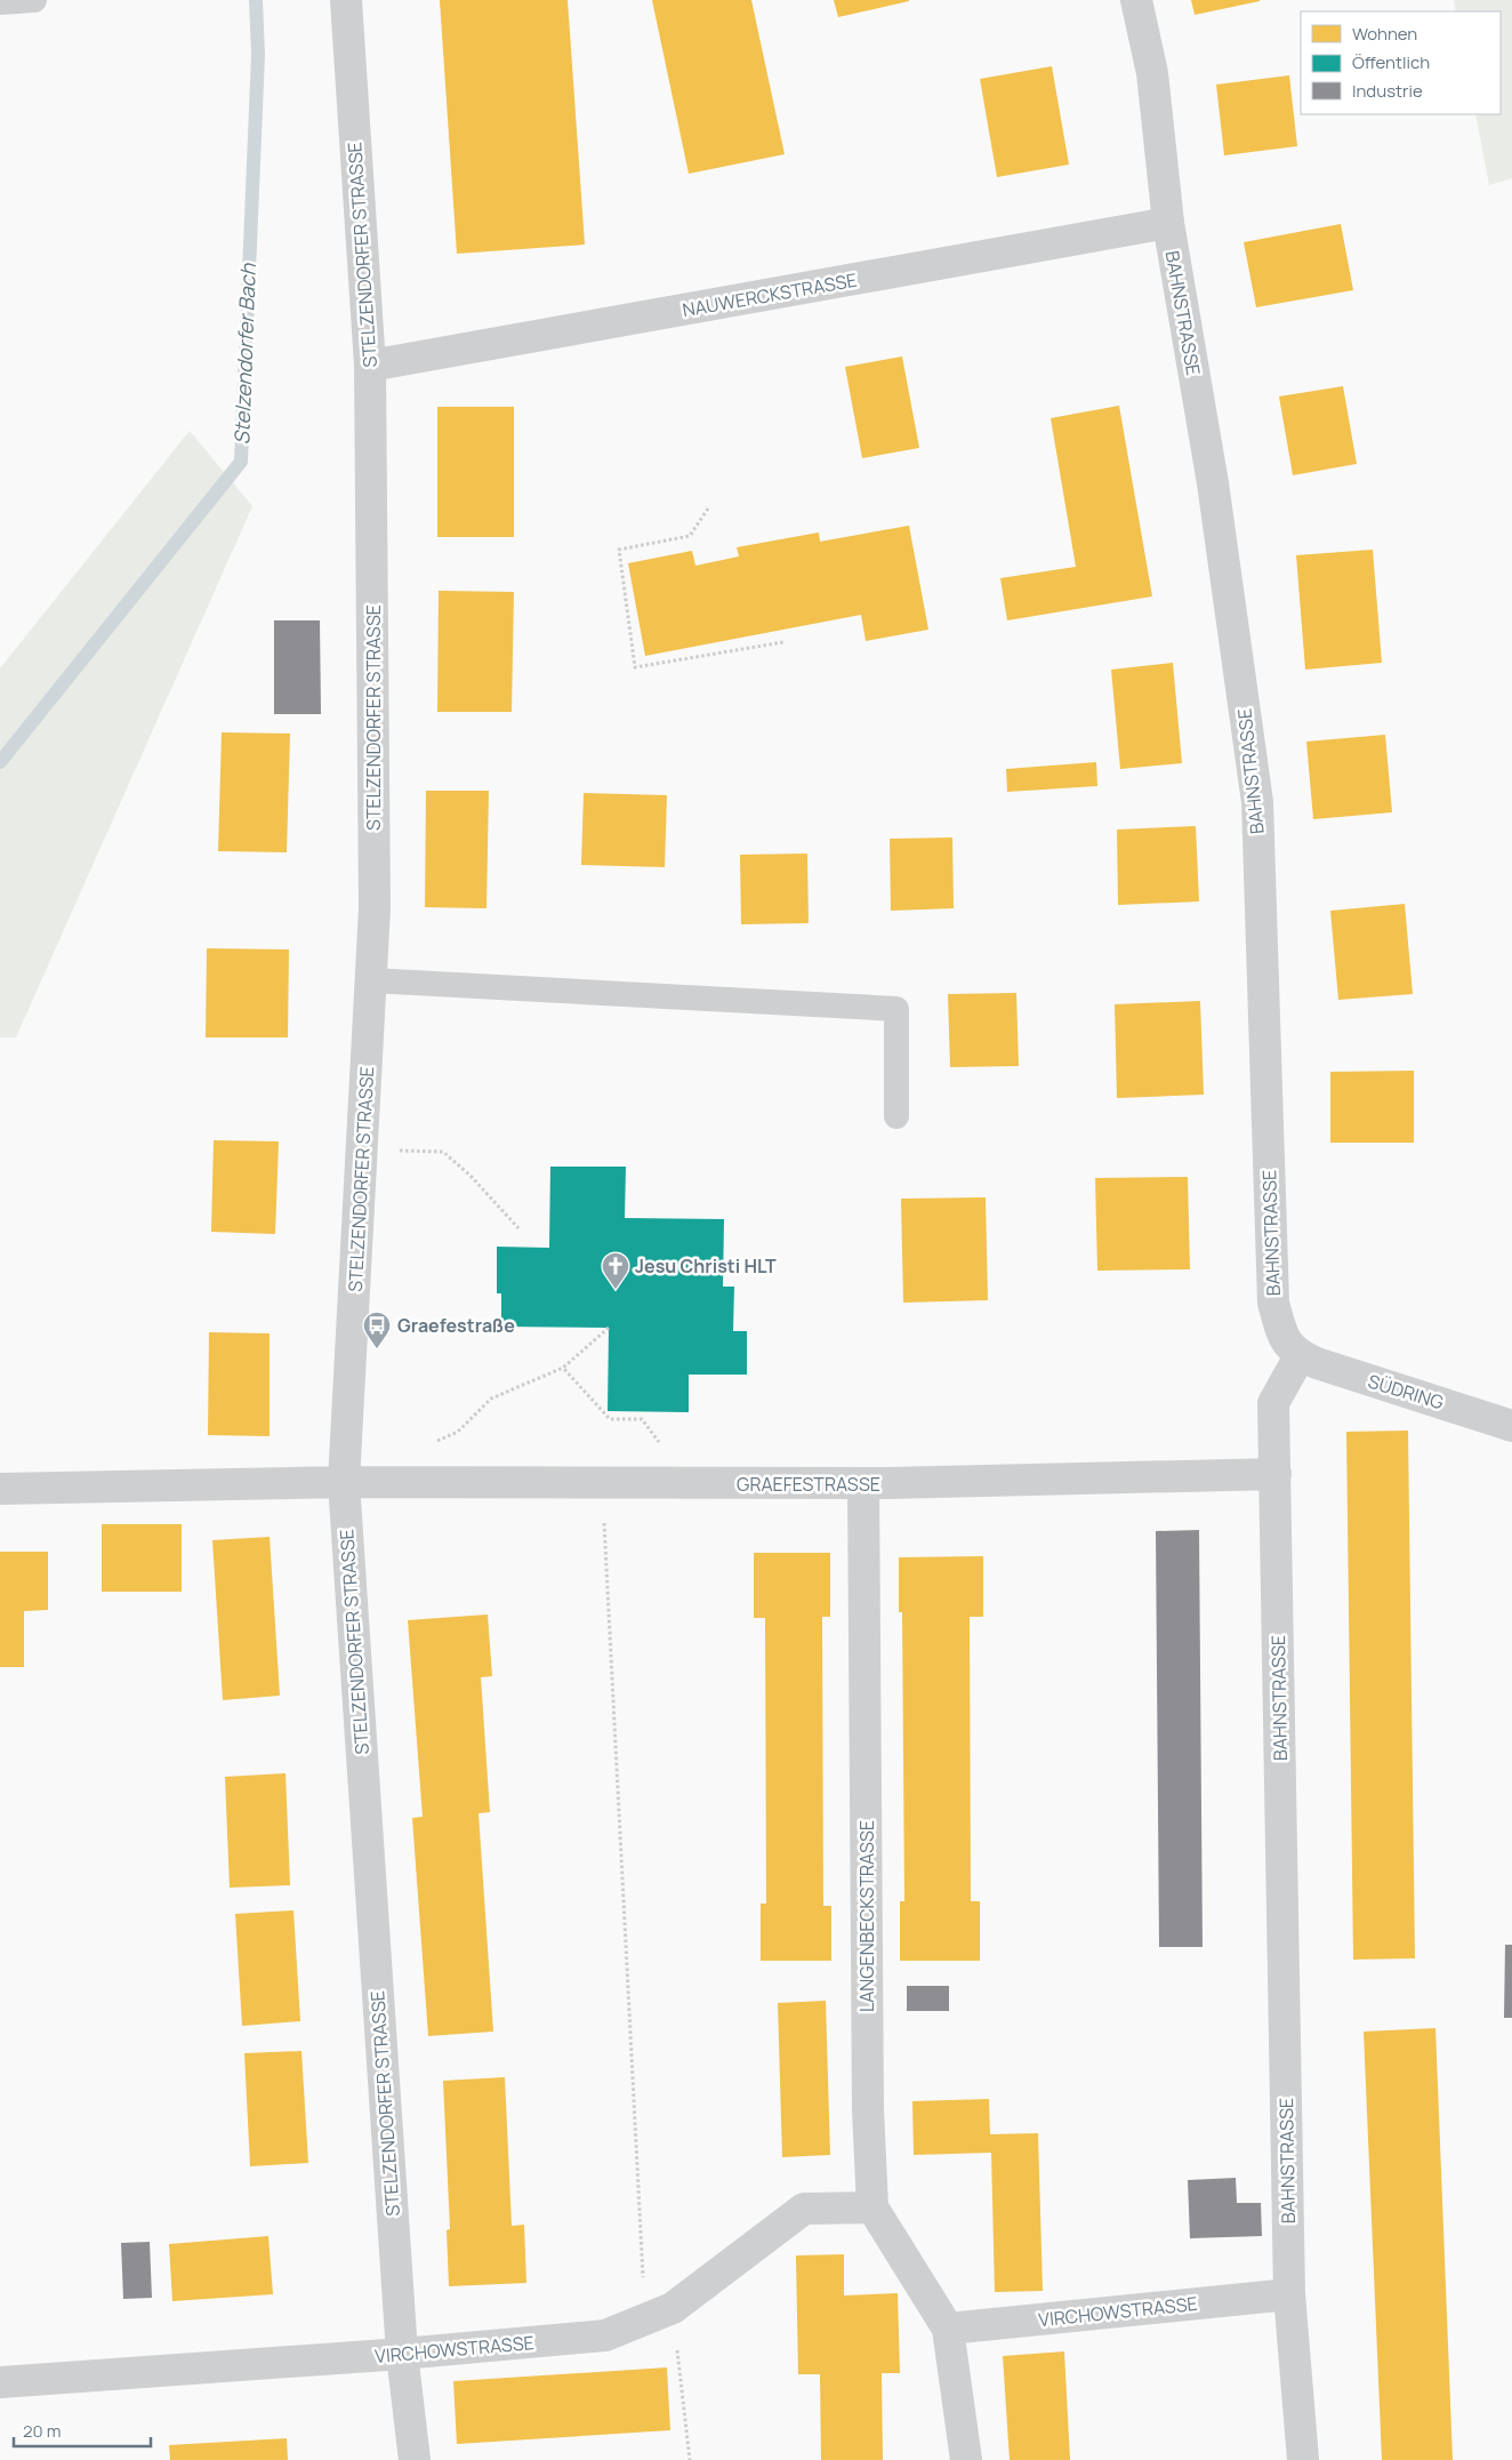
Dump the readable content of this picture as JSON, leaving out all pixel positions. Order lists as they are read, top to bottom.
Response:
{
  "streets": {
    "street": [
      "STELZENDORFER STRASSE",
      "NAUWERCKSTRASSE",
      "BAHNSTRASSE",
      "SÜDRING",
      "GRAEFESTRASSE",
      "LANGENBECKSTRASSE",
      "VIRCHOWSTRASSE"
    ]
  },
  "crossings": [
    ["STELZENDORFER STRASSE", "NAUWERCKSTRASSE"],
    ["STELZENDORFER STRASSE", "GRAEFESTRASSE"],
    ["STELZENDORFER STRASSE", "VIRCHOWSTRASSE"],
    ["NAUWERCKSTRASSE", "BAHNSTRASSE"],
    ["BAHNSTRASSE", "SÜDRING"],
    ["BAHNSTRASSE", "GRAEFESTRASSE"],
    ["BAHNSTRASSE", "VIRCHOWSTRASSE"],
    ["GRAEFESTRASSE", "LANGENBECKSTRASSE"],
    ["LANGENBECKSTRASSE", "VIRCHOWSTRASSE"]
  ],
  "water": ["Stelzendorfer Bach"],
  "places": {
    "church": ["Jesu Christi HLT"],
    "bus stop": ["Graefestraße"]
  },
  "legend": ["Wohnen", "Öffentlich", "Industrie"],
  "scale_bar": "20 m"
}
